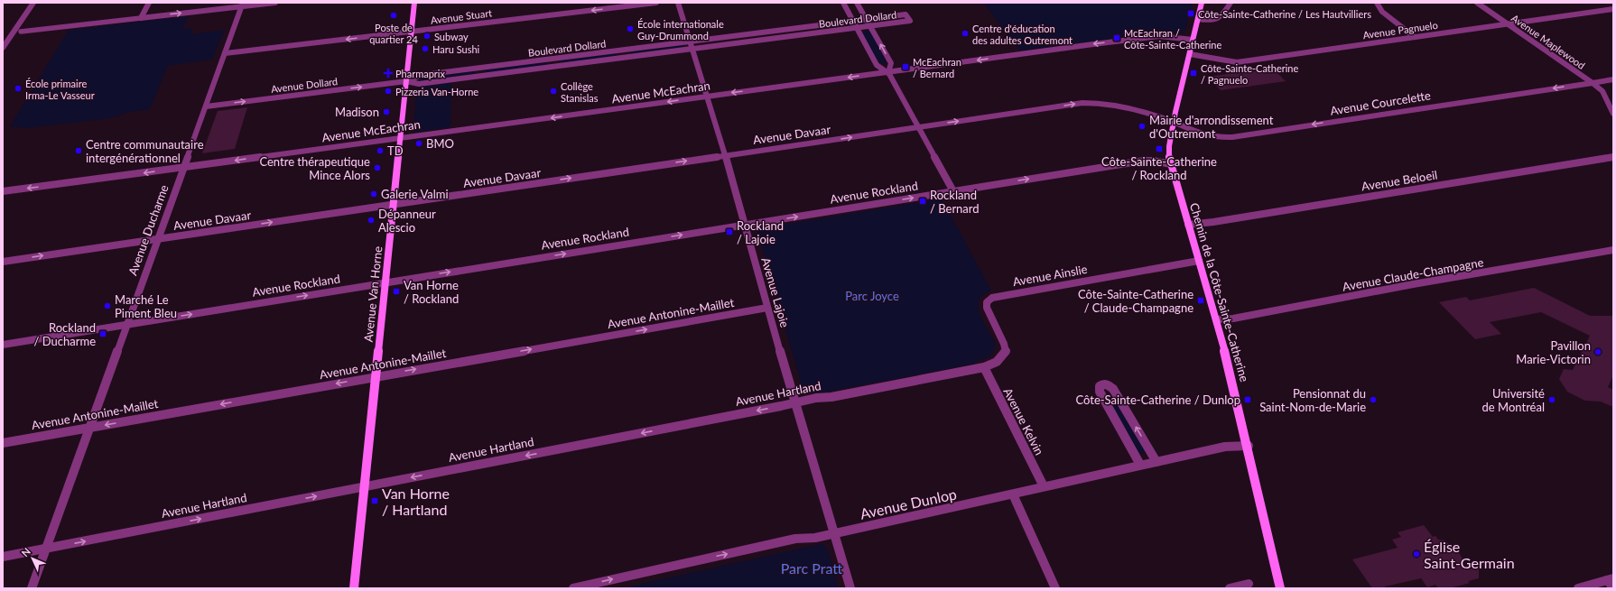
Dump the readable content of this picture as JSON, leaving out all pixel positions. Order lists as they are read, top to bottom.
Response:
{
  "streets": {
    "main road": ["Chemin de la Côte-Sainte-Catherine", "Avenue Van Horne"],
    "street": [
      "Avenue Stuart",
      "Boulevard Dollard",
      "Avenue Pagnuelo",
      "Avenue Maplewood",
      "Avenue Dollard",
      "Avenue McEachran",
      "Avenue Courcelette",
      "Avenue Davaar",
      "Avenue Beloeil",
      "Avenue Rockland",
      "Avenue Ducharme",
      "Avenue Claude-Champagne",
      "Avenue Ainslie",
      "Avenue Lajoie",
      "Avenue Antonine-Maillet",
      "Avenue Hartland",
      "Avenue Kelvin",
      "Avenue Dunlop"
    ]
  },
  "crossings": [
    ["Avenue Stuart", "Avenue Ducharme"],
    ["Avenue Stuart", "Avenue Van Horne"],
    ["Boulevard Dollard", "Avenue Dollard"],
    ["Boulevard Dollard", "Avenue Lajoie"],
    ["Boulevard Dollard", "Avenue Van Horne"],
    ["Avenue Pagnuelo", "Avenue Maplewood"],
    ["Avenue Pagnuelo", "Chemin de la Côte-Sainte-Catherine"],
    ["Avenue Maplewood", "Avenue Courcelette"],
    ["Avenue Dollard", "Avenue Ducharme"],
    ["Avenue Dollard", "Avenue Van Horne"],
    ["Avenue McEachran", "Avenue Ducharme"],
    ["Avenue McEachran", "Avenue Lajoie"],
    ["Avenue McEachran", "Chemin de la Côte-Sainte-Catherine"],
    ["Avenue McEachran", "Avenue Van Horne"],
    ["Avenue Courcelette", "Avenue Davaar"],
    ["Avenue Courcelette", "Chemin de la Côte-Sainte-Catherine"],
    ["Avenue Davaar", "Avenue Ducharme"],
    ["Avenue Davaar", "Avenue Lajoie"],
    ["Avenue Davaar", "Chemin de la Côte-Sainte-Catherine"],
    ["Avenue Davaar", "Avenue Van Horne"],
    ["Avenue Beloeil", "Chemin de la Côte-Sainte-Catherine"],
    ["Avenue Rockland", "Avenue Ducharme"],
    ["Avenue Rockland", "Avenue Lajoie"],
    ["Avenue Rockland", "Chemin de la Côte-Sainte-Catherine"],
    ["Avenue Rockland", "Avenue Van Horne"],
    ["Avenue Ducharme", "Avenue Antonine-Maillet"],
    ["Avenue Ducharme", "Avenue Hartland"],
    ["Avenue Claude-Champagne", "Chemin de la Côte-Sainte-Catherine"],
    ["Avenue Ainslie", "Chemin de la Côte-Sainte-Catherine"],
    ["Avenue Ainslie", "Avenue Hartland"],
    ["Avenue Ainslie", "Avenue Kelvin"],
    ["Avenue Lajoie", "Avenue Antonine-Maillet"],
    ["Avenue Lajoie", "Avenue Hartland"],
    ["Avenue Lajoie", "Avenue Dunlop"],
    ["Chemin de la Côte-Sainte-Catherine", "Avenue Dunlop"],
    ["Avenue Van Horne", "Avenue Antonine-Maillet"],
    ["Avenue Van Horne", "Avenue Hartland"],
    ["Avenue Hartland", "Avenue Kelvin"],
    ["Avenue Kelvin", "Avenue Dunlop"]
  ],
  "one_way": [
    "Avenue Stuart",
    "Avenue Dollard",
    "Avenue McEachran",
    "Avenue Courcelette",
    "Avenue Davaar",
    "Avenue Rockland",
    "Avenue Dunlop"
  ],
  "parks": ["Parc Joyce", "Parc Pratt"],
  "places": {
    "transit": [
      "Côte-Sainte-Catherine / Les Hautvilliers",
      "McEachran / Côte-Sainte-Catherine",
      "McEachran / Bernard",
      "Côte-Sainte-Catherine / Pagnuelo",
      "Côte-Sainte-Catherine / Rockland",
      "Rockland / Bernard",
      "Rockland / Lajoie",
      "Van Horne / Rockland",
      "Côte-Sainte-Catherine / Claude-Champagne",
      "Rockland / Ducharme",
      "Côte-Sainte-Catherine / Dunlop",
      "Van Horne / Hartland"
    ],
    "other": [
      "Poste de quartier 24",
      "École internationale Guy-Drummond",
      "Centre d'éducation des adultes Outremont",
      "Subway",
      "Haru Sushi",
      "École primaire Irma-Le Vasseur",
      "Pizzeria Van-Horne",
      "Collège Stanislas",
      "Madison",
      "Mairie d'arrondissement d'Outremont",
      "BMO",
      "Centre communautaire intergénérationnel",
      "TD",
      "Centre thérapeutique Mince Alors",
      "Galerie Valmi",
      "Dépanneur Alescio",
      "Marché Le Piment Bleu",
      "Pavillon Marie-Victorin",
      "Pensionnat du Saint-Nom-de-Marie",
      "Université de Montréal",
      "Église Saint-Germain"
    ],
    "health": ["Pharmaprix"]
  },
  "north": "top left"
}
